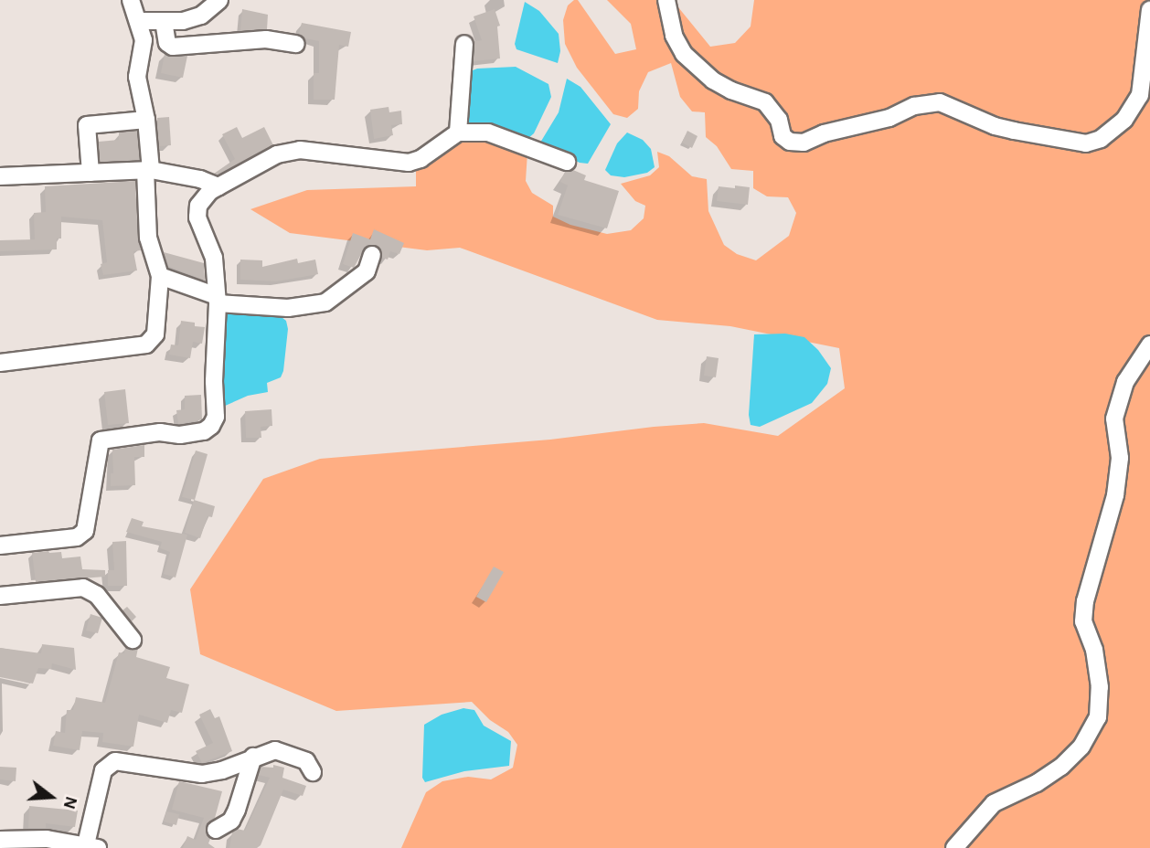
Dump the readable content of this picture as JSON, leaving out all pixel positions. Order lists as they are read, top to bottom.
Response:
{
  "north": "right"
}
